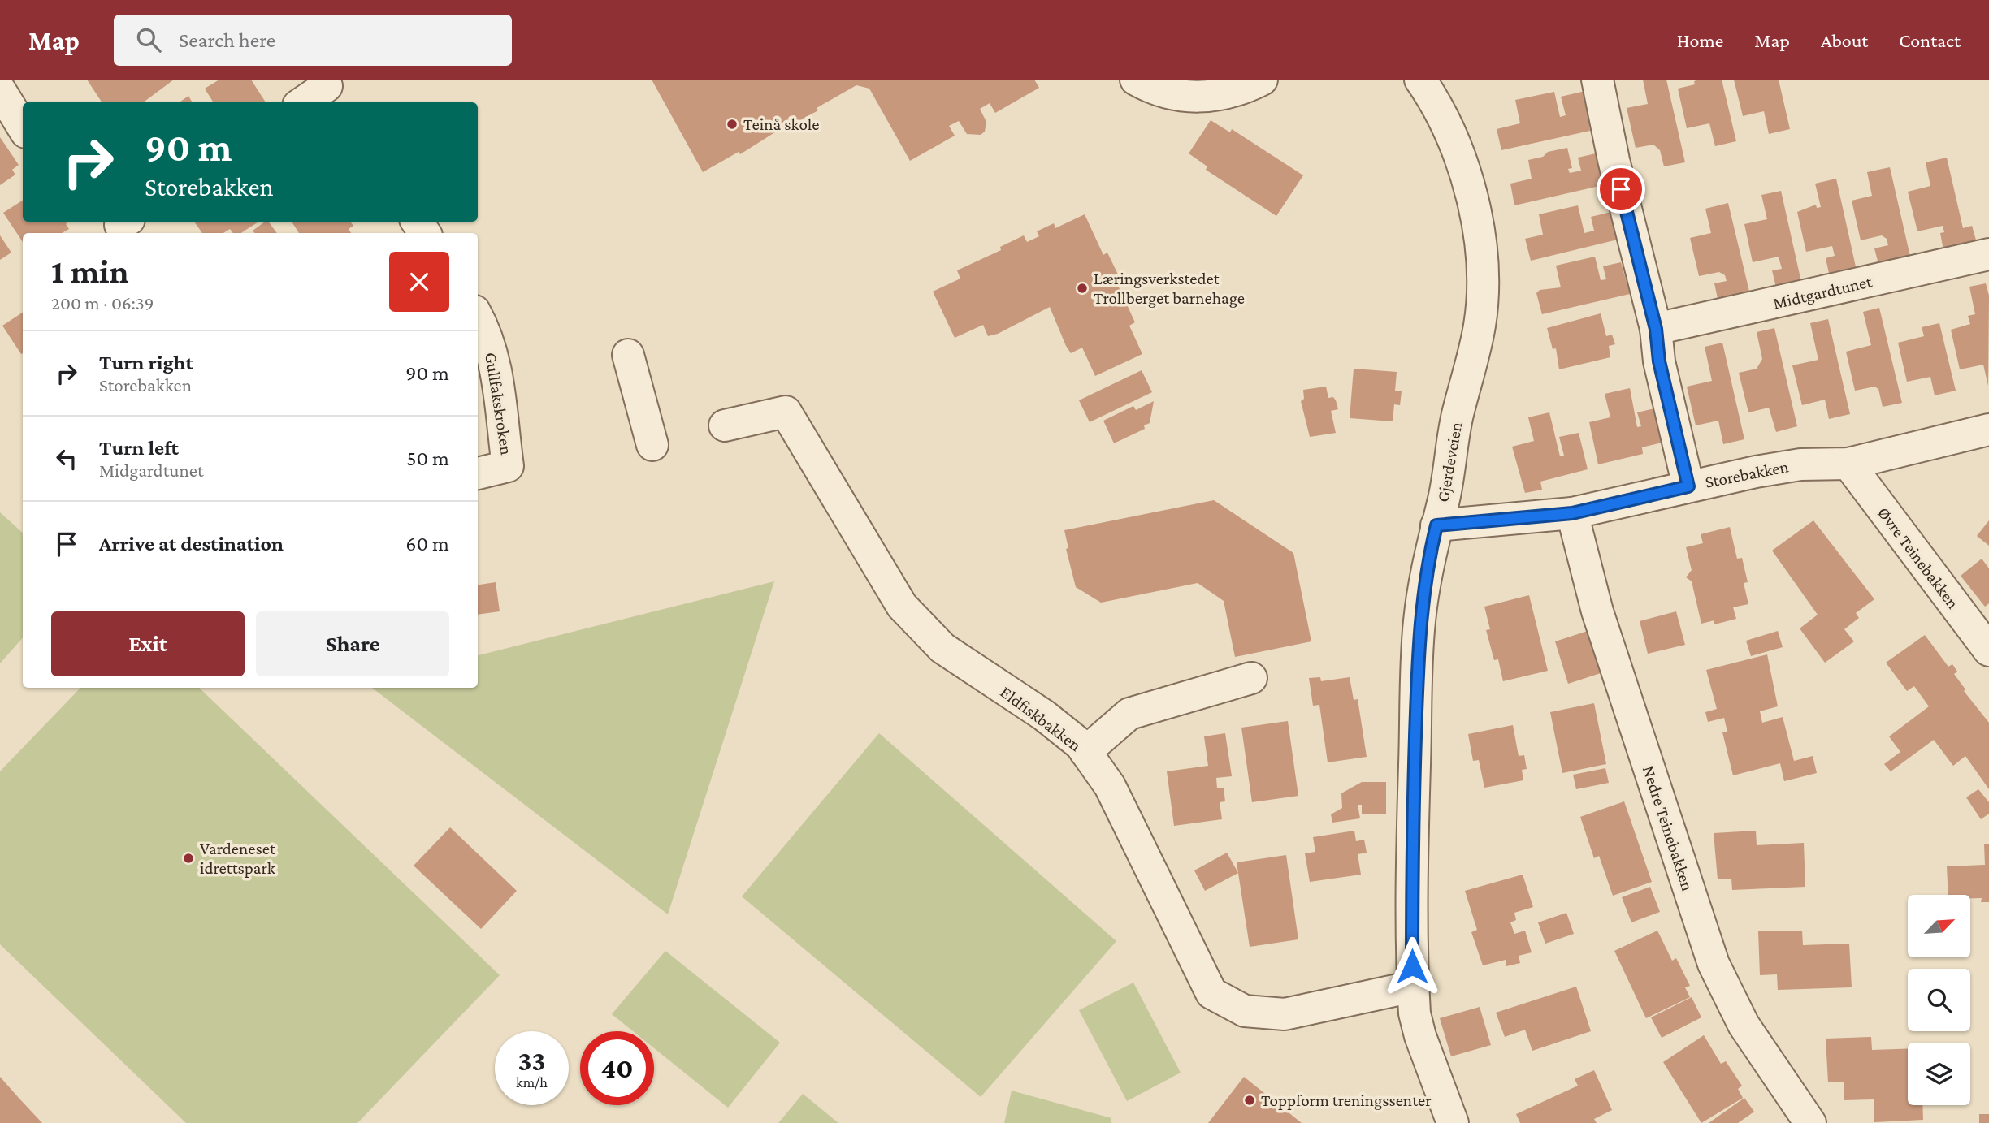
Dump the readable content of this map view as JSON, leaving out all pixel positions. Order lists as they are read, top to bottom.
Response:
{
  "streets": {
    "street": [
      "Midtgardtunet",
      "Gullfakskroken",
      "Gjerdeveien",
      "Storebakken",
      "Øvre Teinebakken",
      "Eldfiskbakken",
      "Nedre Teinebakken"
    ]
  },
  "crossings": [
    ["Gjerdeveien", "Storebakken"],
    ["Gjerdeveien", "Eldfiskbakken"],
    ["Storebakken", "Øvre Teinebakken"],
    ["Storebakken", "Nedre Teinebakken"]
  ],
  "places": [
    "Teinå skole",
    "Læringsverkstedet Trollberget barnehage",
    "Vardeneset idrettspark",
    "Toppform treningssenter"
  ],
  "north": "top right",
  "page": {
    "header": "Map",
    "search": "Search here",
    "nav": [
      "Home",
      "Map",
      "About",
      "Contact"
    ],
    "turn": ["90 m", "Storebakken"],
    "heading": ["1 min", "200 m · 06:39"],
    "list": [
      {
        "name": "Turn right",
        "note": "Storebakken",
        "value": "90 m"
      },
      {
        "name": "Turn left",
        "note": "Midgardtunet",
        "value": "50 m"
      },
      {
        "name": "Arrive at destination",
        "value": "60 m"
      }
    ],
    "buttons": ["Exit", "Share"],
    "speed": "33 km/h",
    "limit": "40"
  }
}
